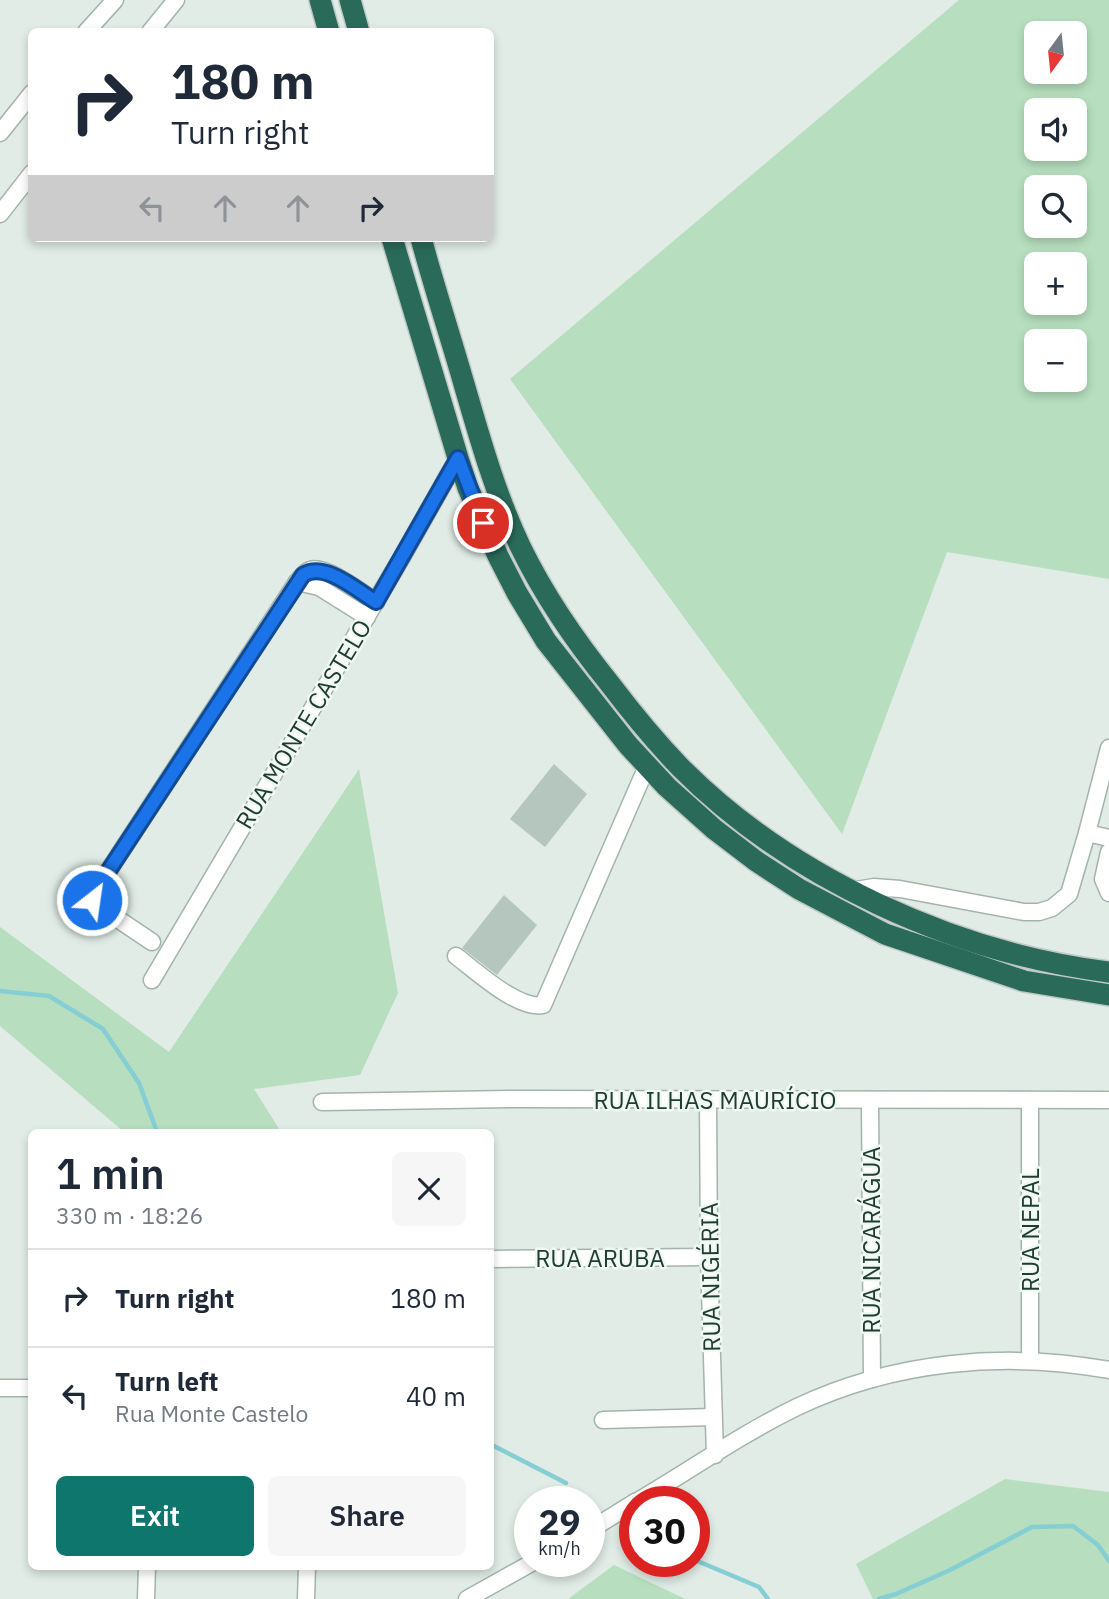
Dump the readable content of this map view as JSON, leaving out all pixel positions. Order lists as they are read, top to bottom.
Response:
{
  "streets": {
    "street": [
      "RUA MONTE CASTELO",
      "RUA ILHAS MAURÍCIO",
      "RUA NEPAL",
      "RUA NICARÁGUA",
      "RUA ARUBA",
      "RUA NIGÉRIA"
    ]
  },
  "crossings": [
    ["RUA ILHAS MAURÍCIO", "RUA NEPAL"],
    ["RUA ILHAS MAURÍCIO", "RUA NICARÁGUA"],
    ["RUA ILHAS MAURÍCIO", "RUA NIGÉRIA"],
    ["RUA ARUBA", "RUA NIGÉRIA"]
  ],
  "north": "bottom",
  "page": {
    "map_buttons": ["+", "−"],
    "turn": ["180 m", "Turn right"],
    "heading": ["1 min", "330 m · 18:26"],
    "list": [
      {
        "name": "Turn right",
        "value": "180 m"
      },
      {
        "name": "Turn left",
        "note": "Rua Monte Castelo",
        "value": "40 m"
      }
    ],
    "buttons": ["Exit", "Share"],
    "speed": "29 km/h",
    "limit": "30"
  }
}
